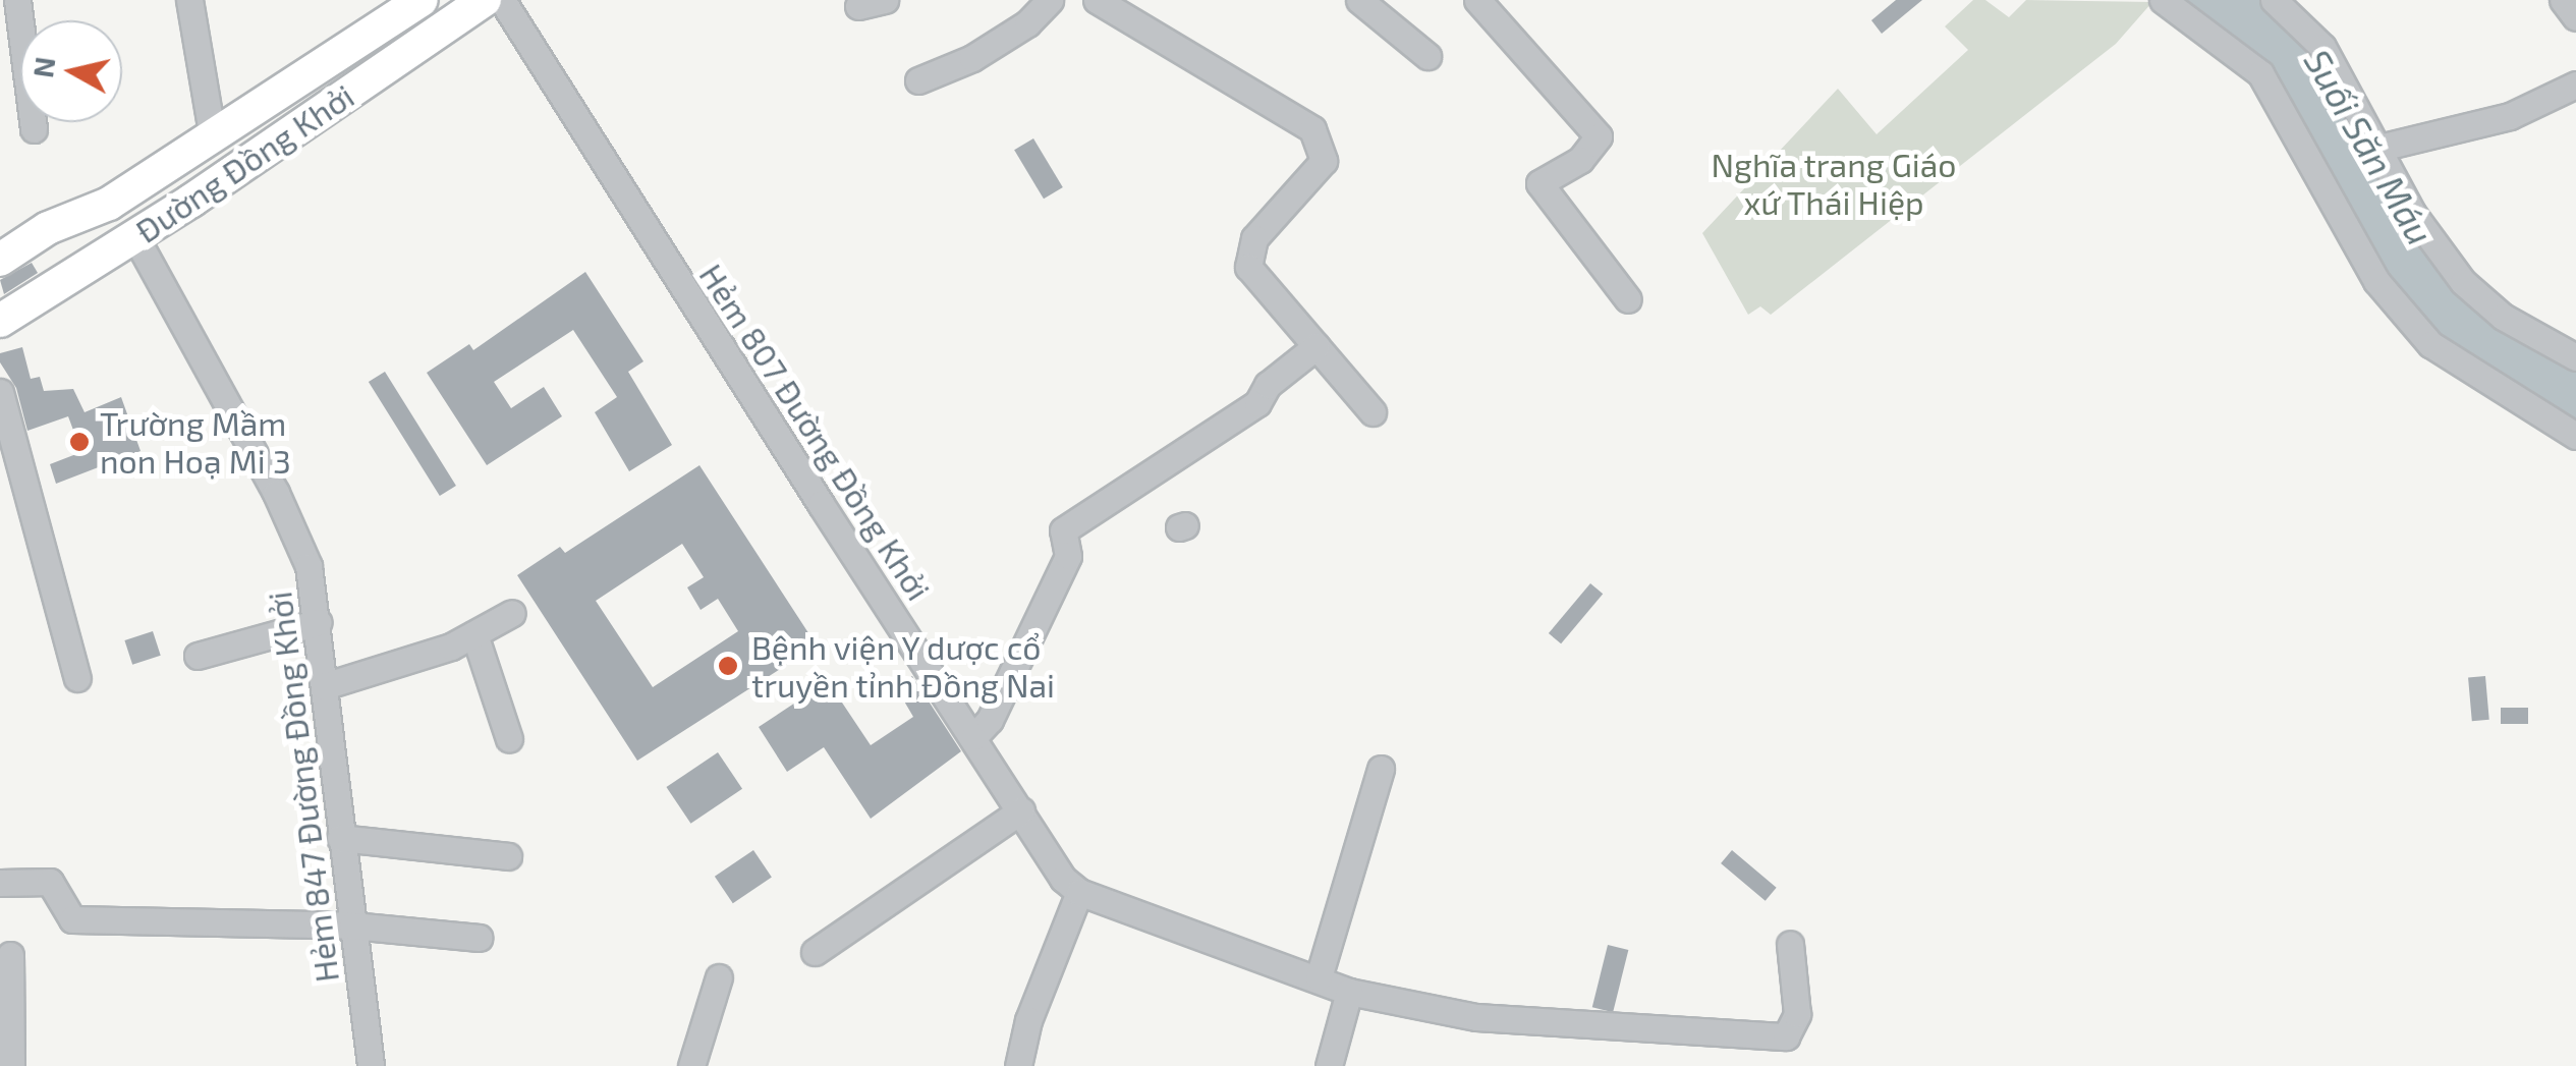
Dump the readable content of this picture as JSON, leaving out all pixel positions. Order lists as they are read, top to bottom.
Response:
{
  "streets": {
    "main road": ["Đường Đồng Khởi"],
    "street": ["Hẻm 807 Đường Đồng Khởi", "Hẻm 847 Đường Đồng Khởi"]
  },
  "crossings": [
    ["Đường Đồng Khởi", "Hẻm 847 Đường Đồng Khởi"]
  ],
  "water": ["Suối Săn Máu"],
  "parks": ["Nghĩa trang Giáo xứ Thái Hiệp"],
  "places": ["Trường Mầm non Hoạ Mi 3", "Bệnh viện Y dược cổ truyền tỉnh Đồng Nai"],
  "north": "left"
}
